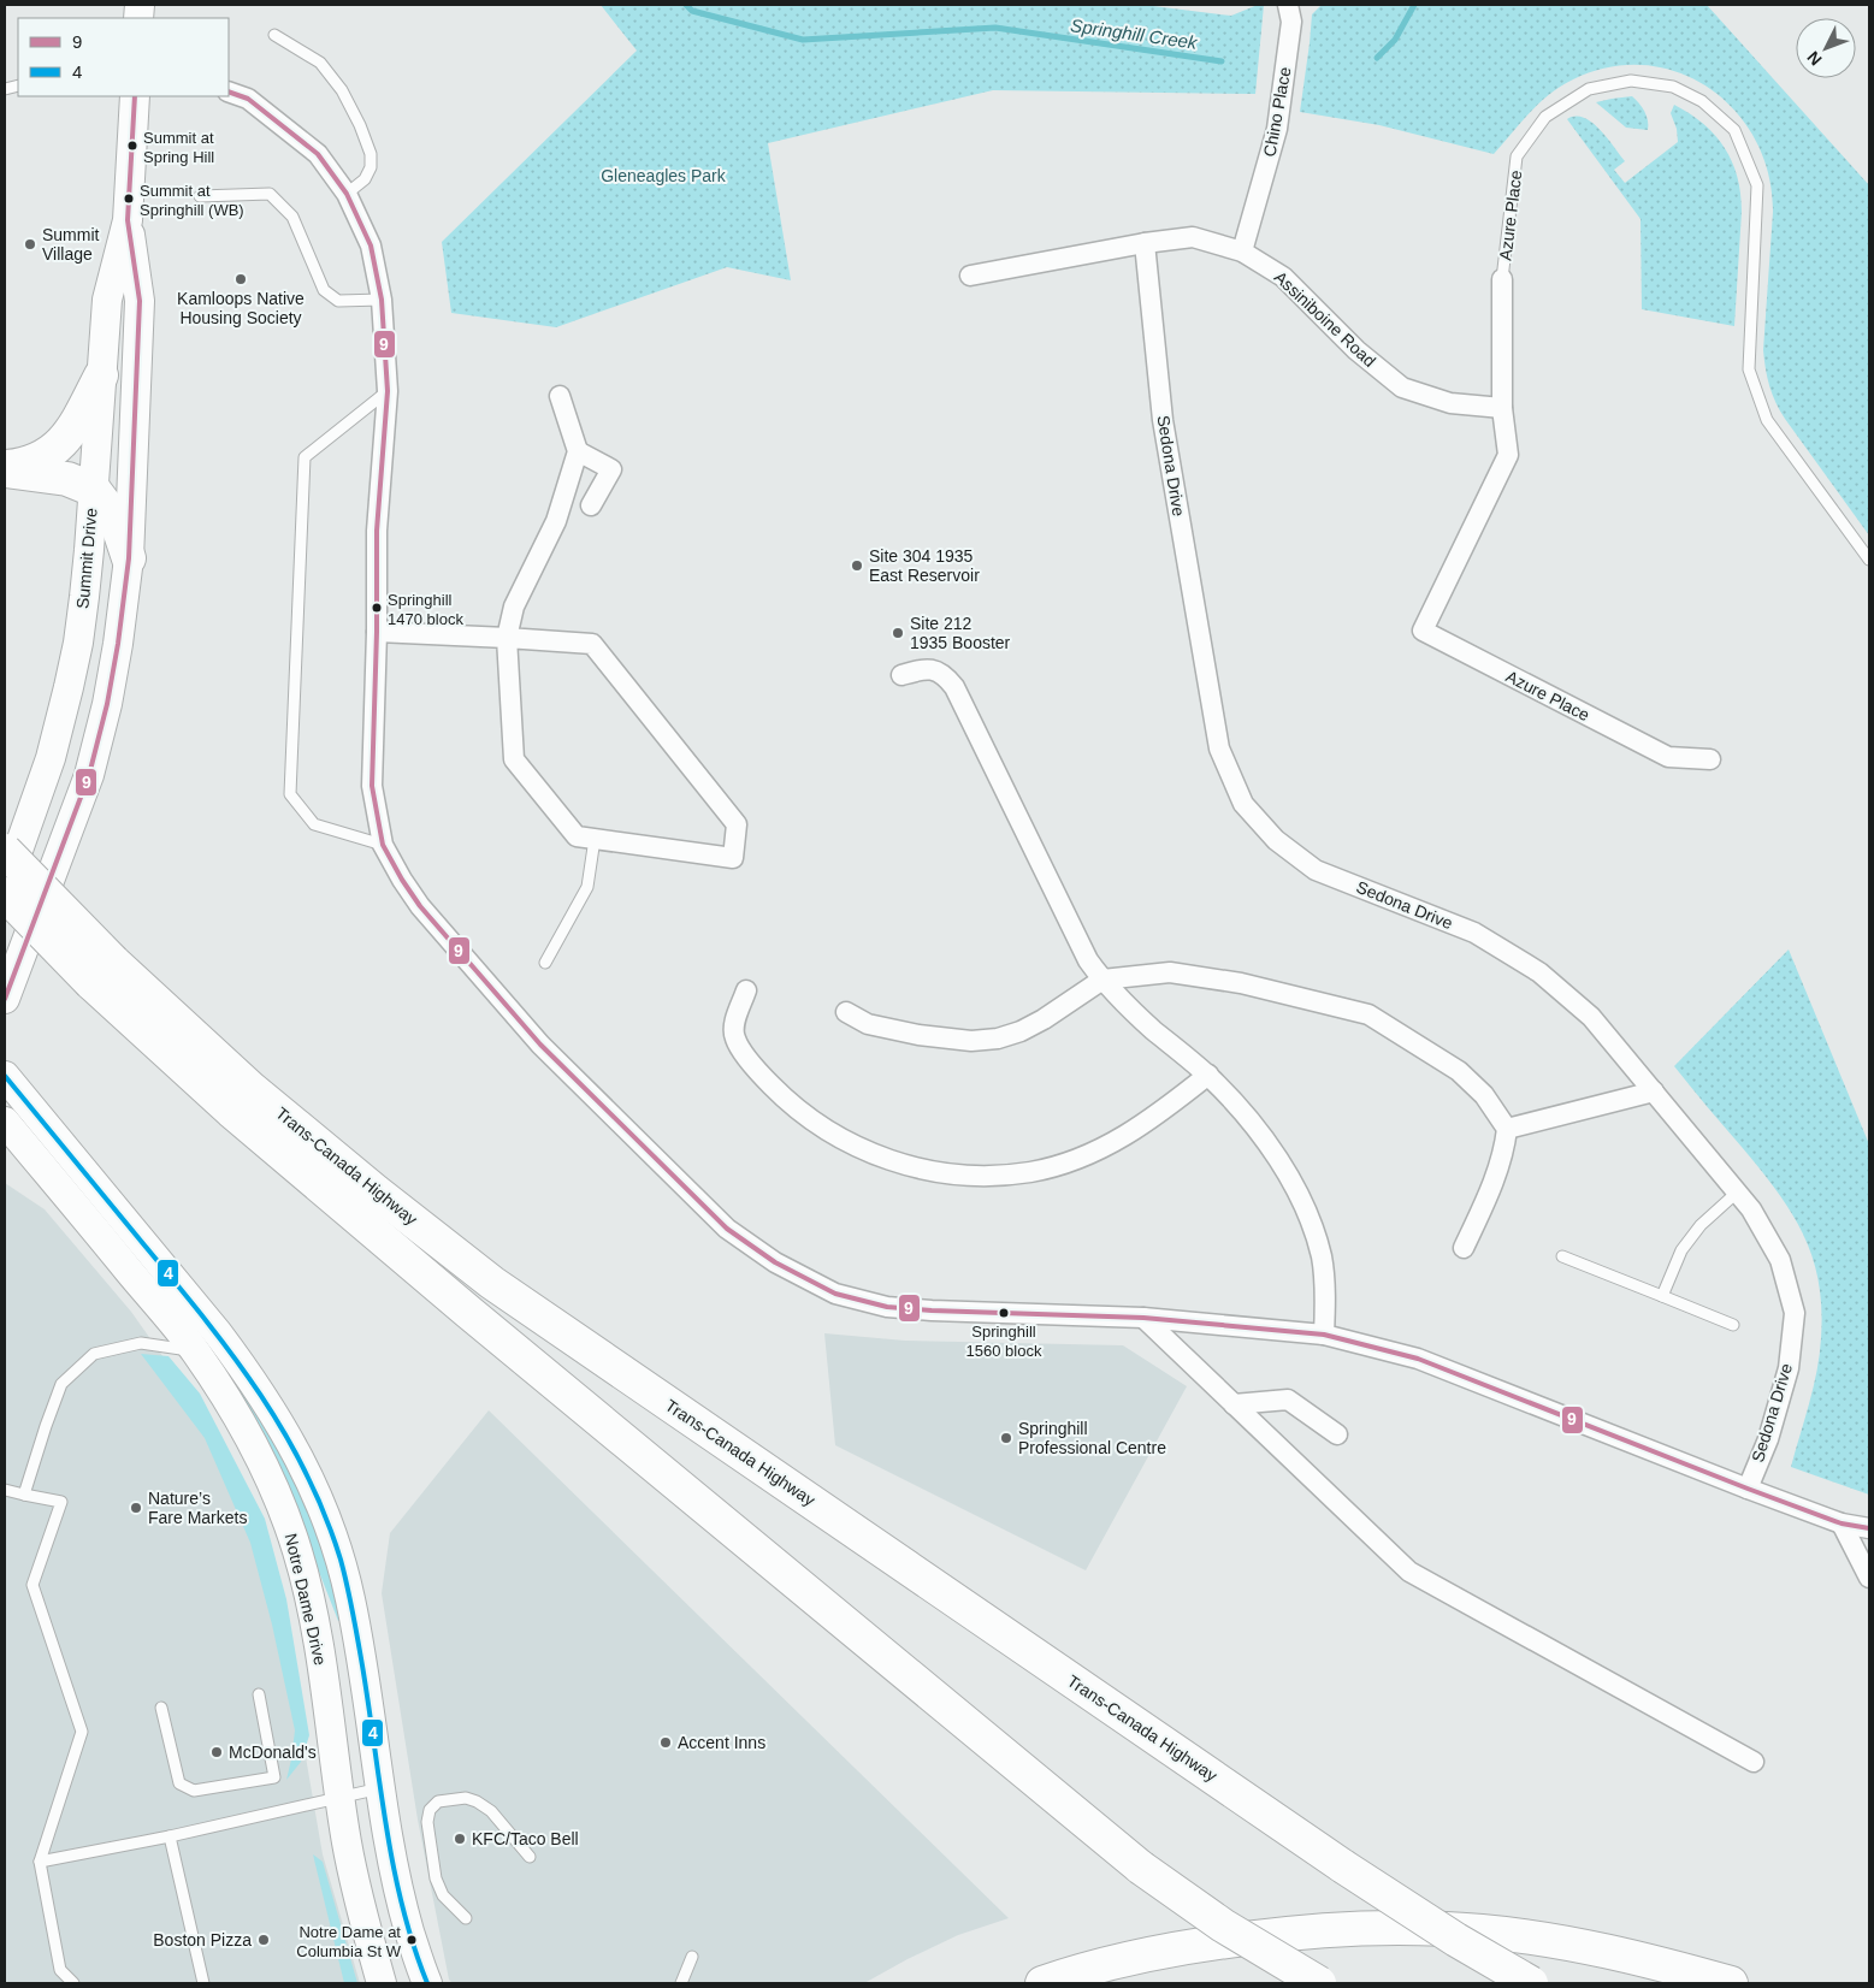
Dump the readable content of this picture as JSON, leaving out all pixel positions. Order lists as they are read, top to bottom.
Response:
{
  "streets": {
    "highway": ["Trans-Canada Highway"],
    "main road": ["Summit Drive", "Notre Dame Drive"],
    "street": [
      "Chino Place",
      "Azure Place",
      "Assiniboine Road",
      "Sedona Drive"
    ]
  },
  "crossings": [
    ["Chino Place", "Assiniboine Road"],
    ["Azure Place", "Assiniboine Road"],
    ["Assiniboine Road", "Sedona Drive"]
  ],
  "water": ["Springhill Creek"],
  "parks": ["Gleneagles Park"],
  "places": [
    "Summit at Spring Hill",
    "Summit at Springhill (WB)",
    "Summit Village",
    "Kamloops Native Housing Society",
    "Site 304 1935 East Reservoir",
    "Springhill 1470 block",
    "Site 212 1935 Booster",
    "Springhill 1560 block",
    "Springhill Professional Centre",
    "Nature’s Fare Markets",
    "Accent Inns",
    "McDonald's",
    "KFC/Taco Bell",
    "Boston Pizza",
    "Notre Dame at Columbia St W"
  ],
  "lines": ["transit line 9", "transit line 4"],
  "legend": ["9", "4"],
  "north": "bottom left"
}
